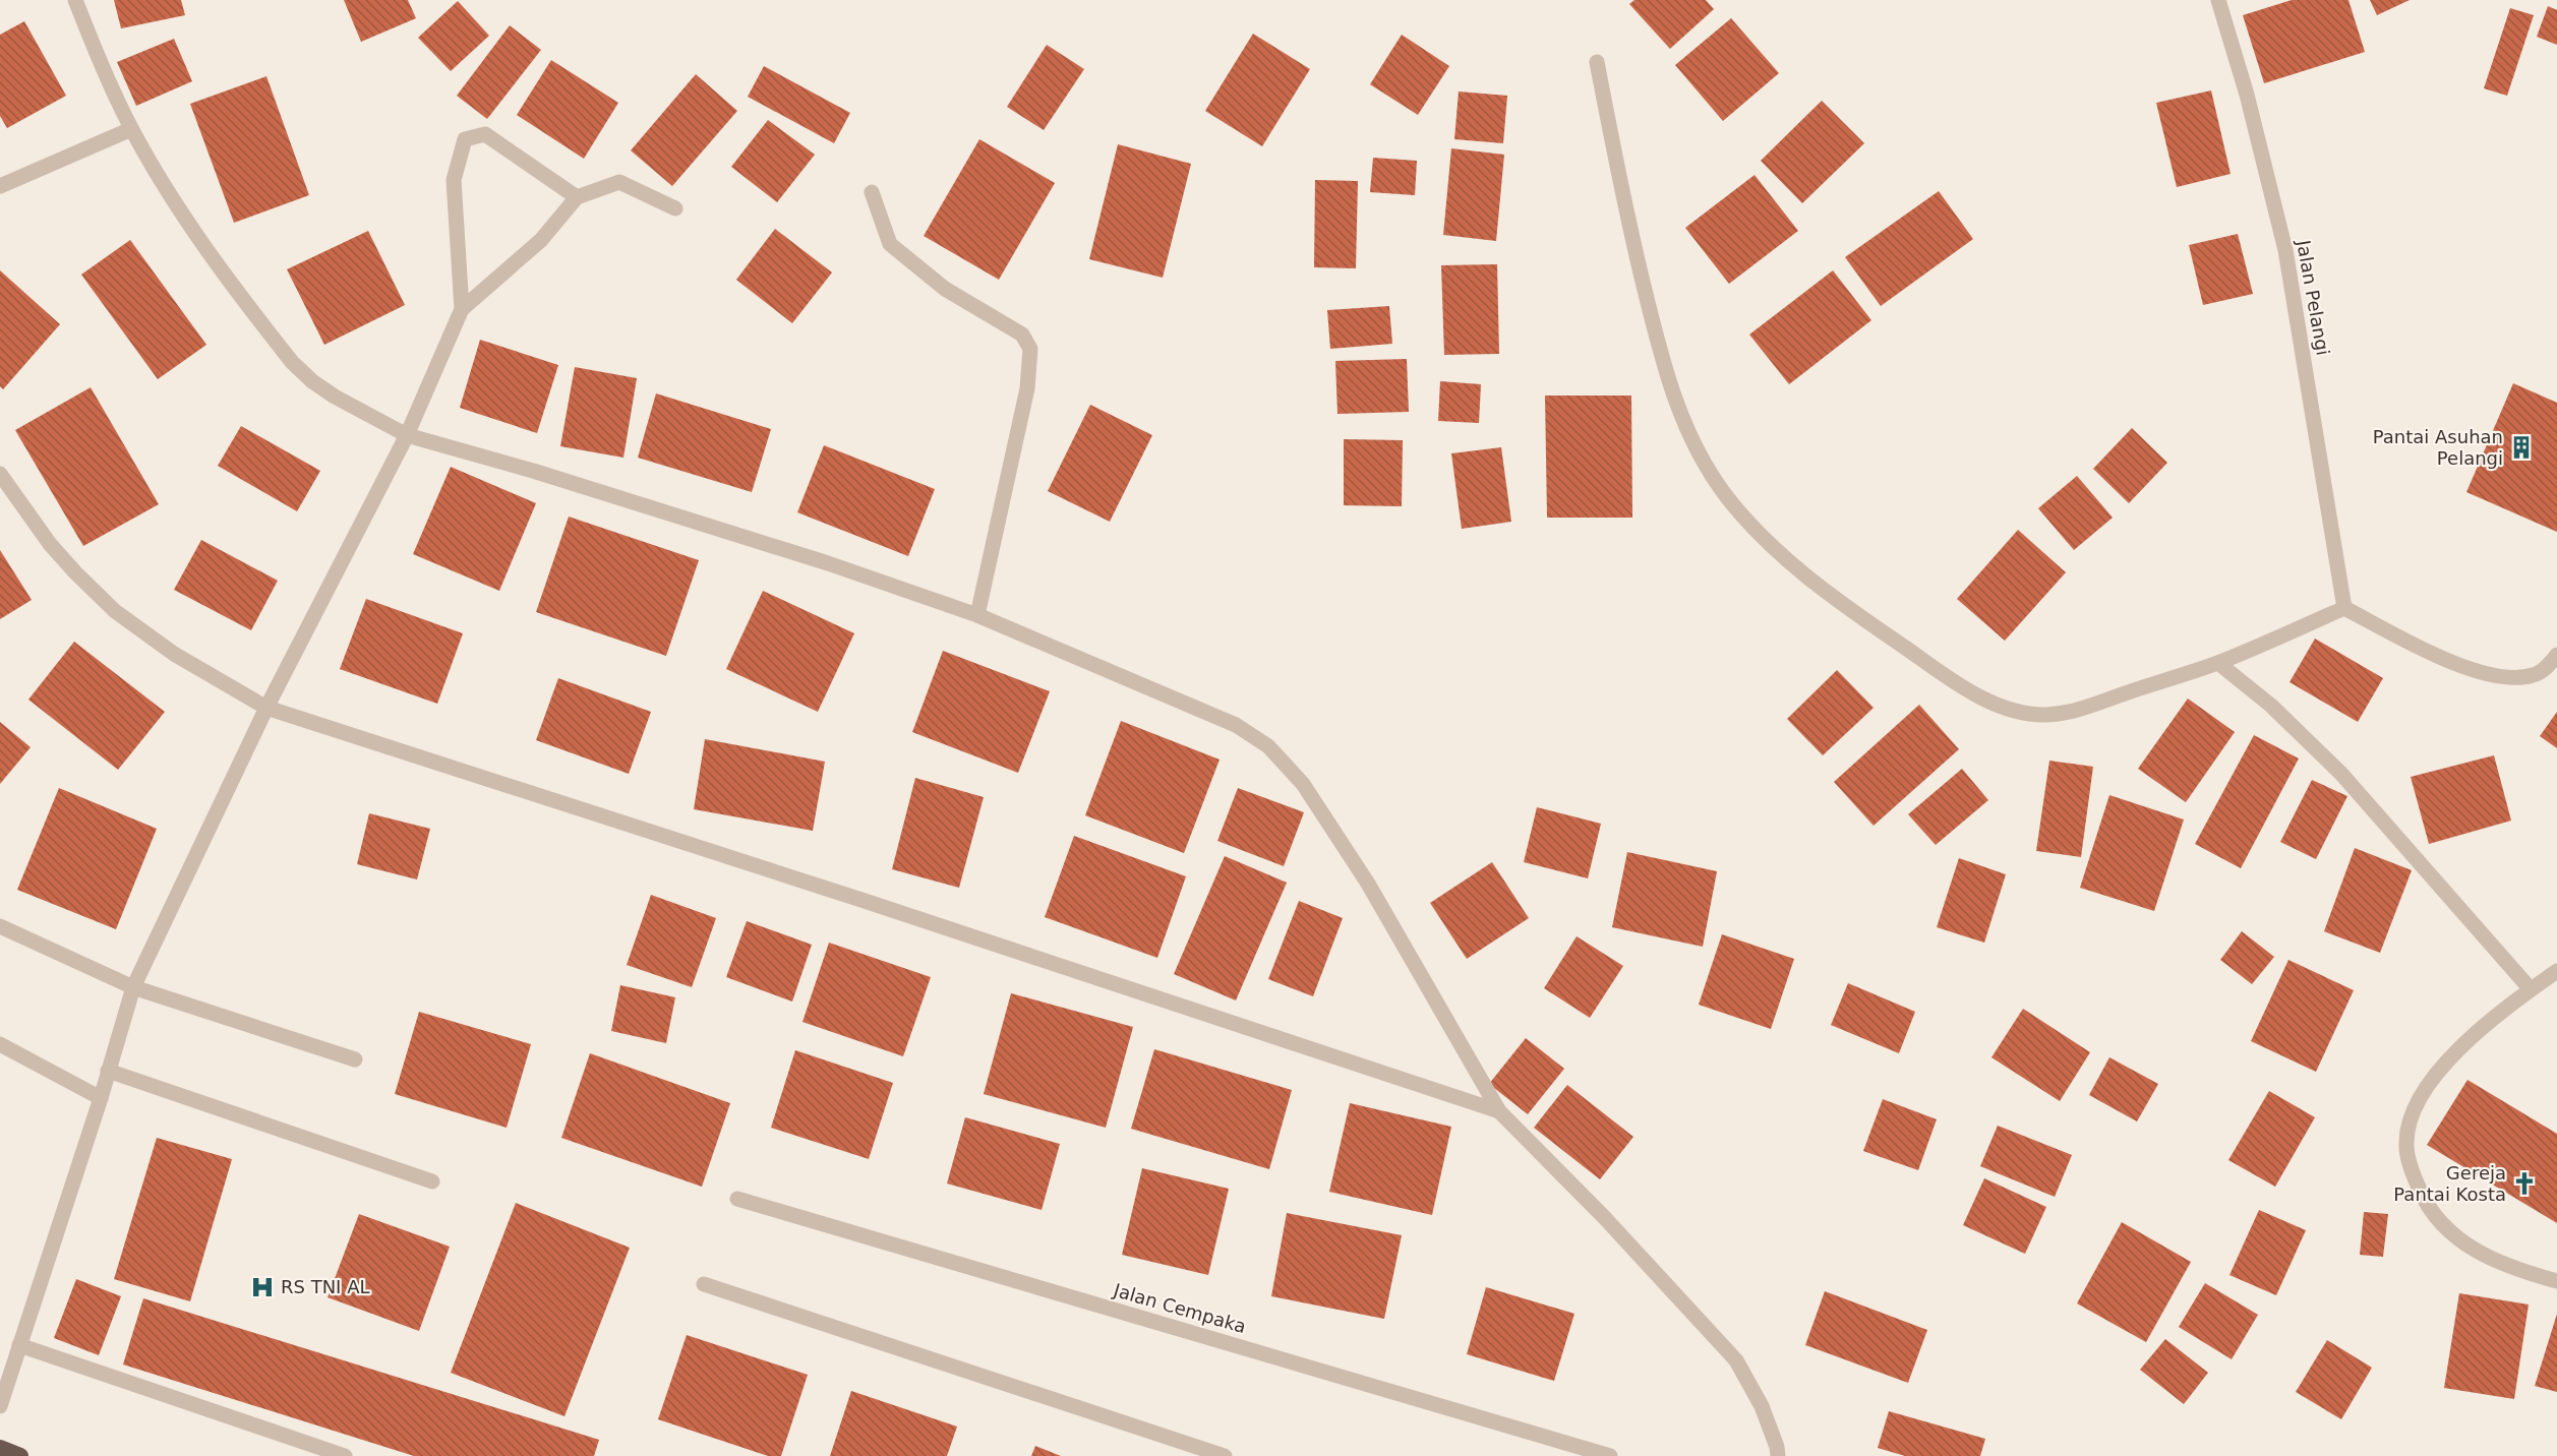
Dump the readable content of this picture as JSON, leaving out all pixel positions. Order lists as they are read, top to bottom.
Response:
{
  "streets": {
    "street": ["Jalan Pelangi", "Jalan Cempaka"]
  },
  "places": {
    "building": ["Pantai Asuhan Pelangi"],
    "church": ["Gereja Pantai Kosta"],
    "hospital": ["RS TNI AL"]
  }
}
